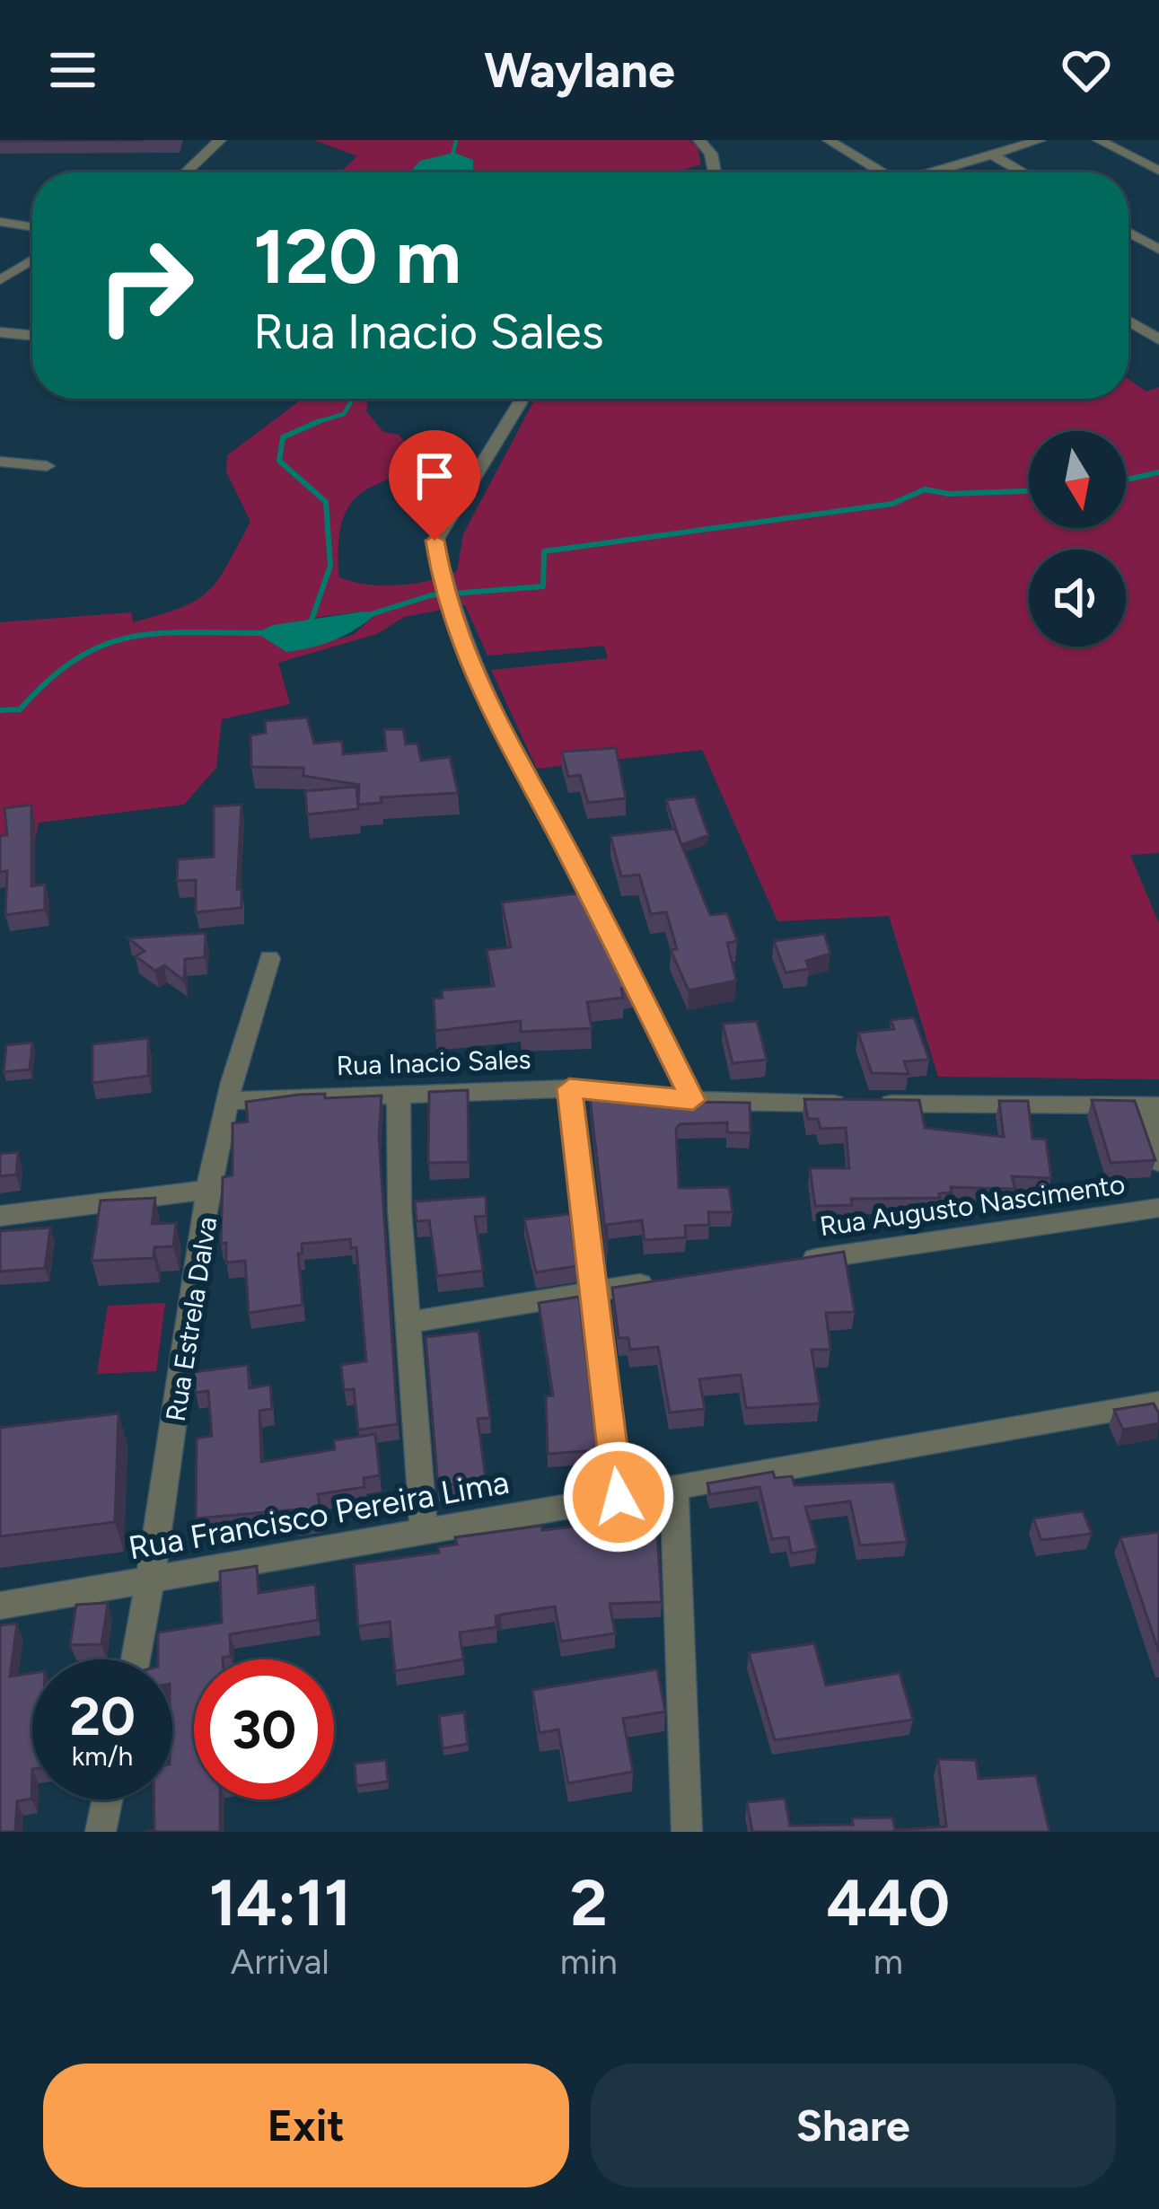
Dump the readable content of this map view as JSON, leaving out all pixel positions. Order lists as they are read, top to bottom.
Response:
{
  "streets": {
    "street": [
      "Rua Inacio Sales",
      "Rua Augusto Nascimento",
      "Rua Estrela Dalva",
      "Rua Francisco Pereira Lima"
    ]
  },
  "crossings": [
    ["Rua Inacio Sales", "Rua Estrela Dalva"],
    ["Rua Estrela Dalva", "Rua Francisco Pereira Lima"]
  ],
  "north": "bottom",
  "page": {
    "header": "Waylane",
    "turn": ["120 m", "Rua Inacio Sales"],
    "speed": "20 km/h",
    "limit": "30",
    "eta": [
      "14:11",
      "Arrival",
      "2",
      "min",
      "440",
      "m"
    ],
    "buttons": ["Exit", "Share"]
  }
}
